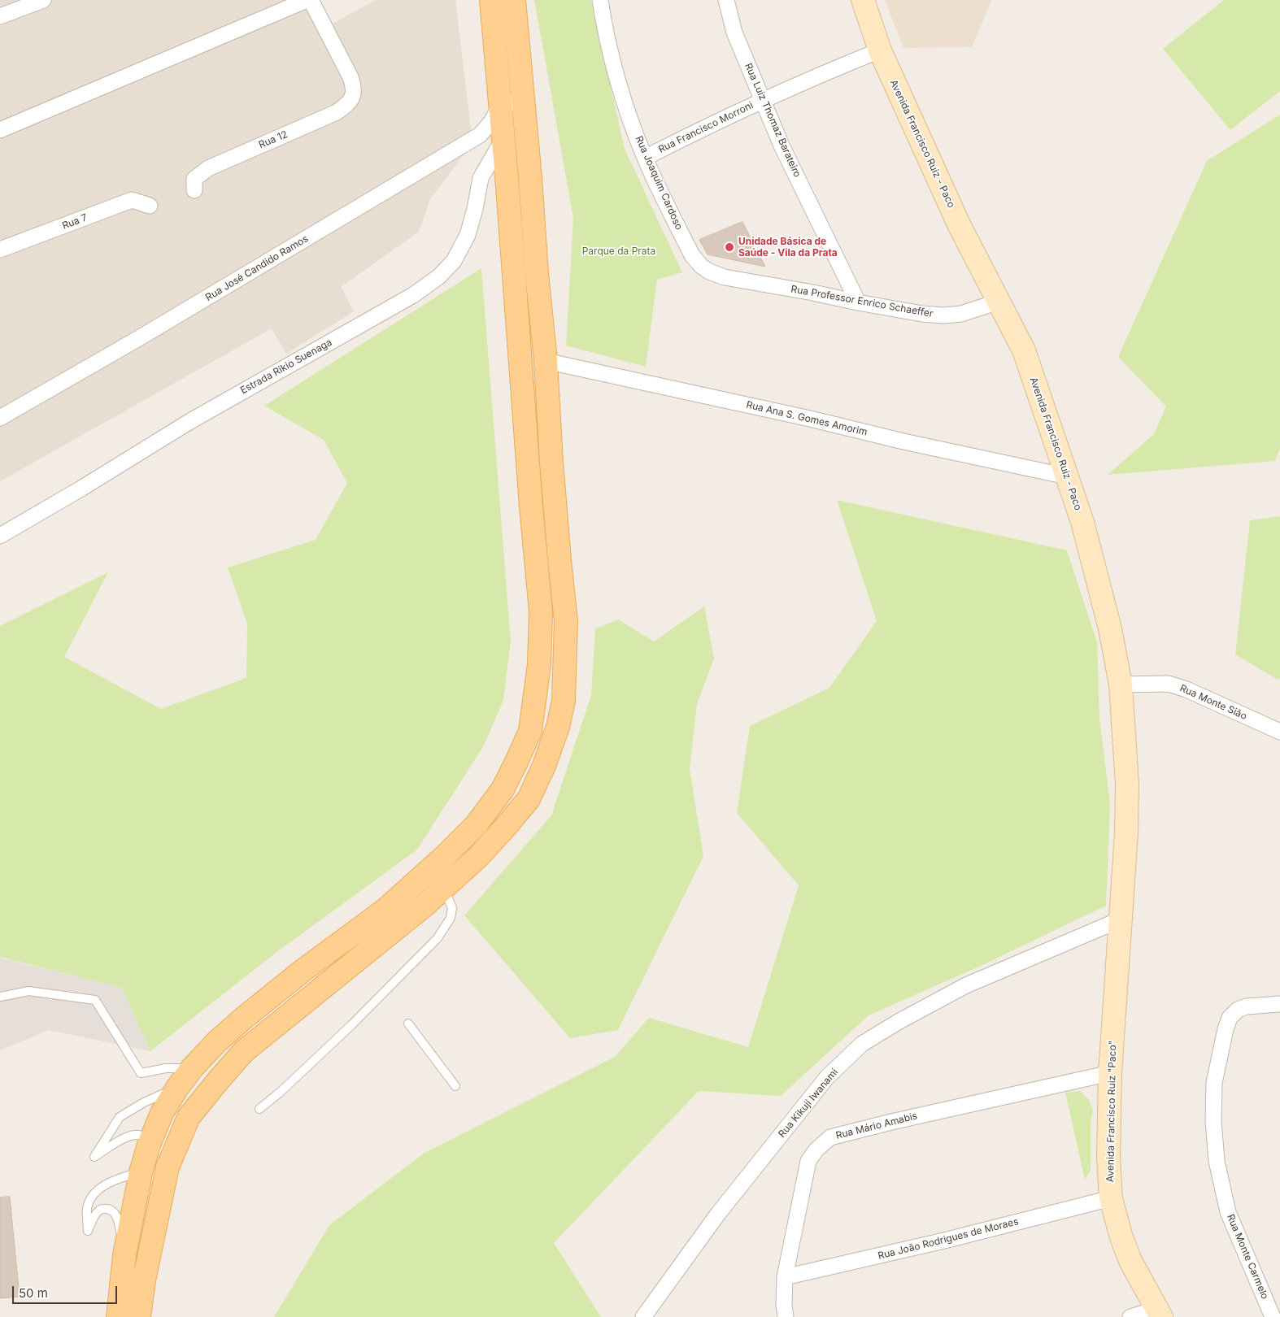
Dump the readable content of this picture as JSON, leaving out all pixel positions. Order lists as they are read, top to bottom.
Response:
{
  "streets": {
    "street": [
      "Rua Luiz Thomaz Barateiro",
      "Rua Francisco Morroni",
      "Rua 12",
      "Avenida Francisco Ruiz - Paco",
      "Rua Joaquim Cardoso",
      "Rua 7",
      "Rua José Candido Ramos",
      "Rua Professor Enrico Schaeffer",
      "Estrada Rikio Suenaga",
      "Rua Ana S. Gomes Amorim",
      "Rua Monte Sião",
      "Rua Kikuji Iwanami",
      "Avenida Francisco Ruiz \"Paco\"",
      "Rua Mário Amabis",
      "Rua João Rodrigues de Moraes",
      "Rua Monte Carmelo"
    ]
  },
  "crossings": [
    ["Rua Luiz Thomaz Barateiro", "Rua Francisco Morroni"],
    ["Rua Luiz Thomaz Barateiro", "Rua Professor Enrico Schaeffer"],
    ["Rua Francisco Morroni", "Avenida Francisco Ruiz - Paco"],
    ["Rua Francisco Morroni", "Rua Joaquim Cardoso"],
    ["Avenida Francisco Ruiz - Paco", "Rua Professor Enrico Schaeffer"],
    ["Avenida Francisco Ruiz - Paco", "Rua Ana S. Gomes Amorim"],
    ["Avenida Francisco Ruiz - Paco", "Rua Monte Sião"],
    ["Avenida Francisco Ruiz - Paco", "Rua Kikuji Iwanami"],
    ["Avenida Francisco Ruiz - Paco", "Avenida Francisco Ruiz \"Paco\""],
    ["Rua Joaquim Cardoso", "Rua Professor Enrico Schaeffer"],
    ["Rua Kikuji Iwanami", "Avenida Francisco Ruiz \"Paco\""],
    ["Avenida Francisco Ruiz \"Paco\"", "Rua Mário Amabis"],
    ["Avenida Francisco Ruiz \"Paco\"", "Rua João Rodrigues de Moraes"],
    ["Rua Mário Amabis", "Rua João Rodrigues de Moraes"]
  ],
  "parks": ["Parque da Prata"],
  "places": ["Unidade Básica de Saúde - Vila da Prata"],
  "scale_bar": "50 m"
}
